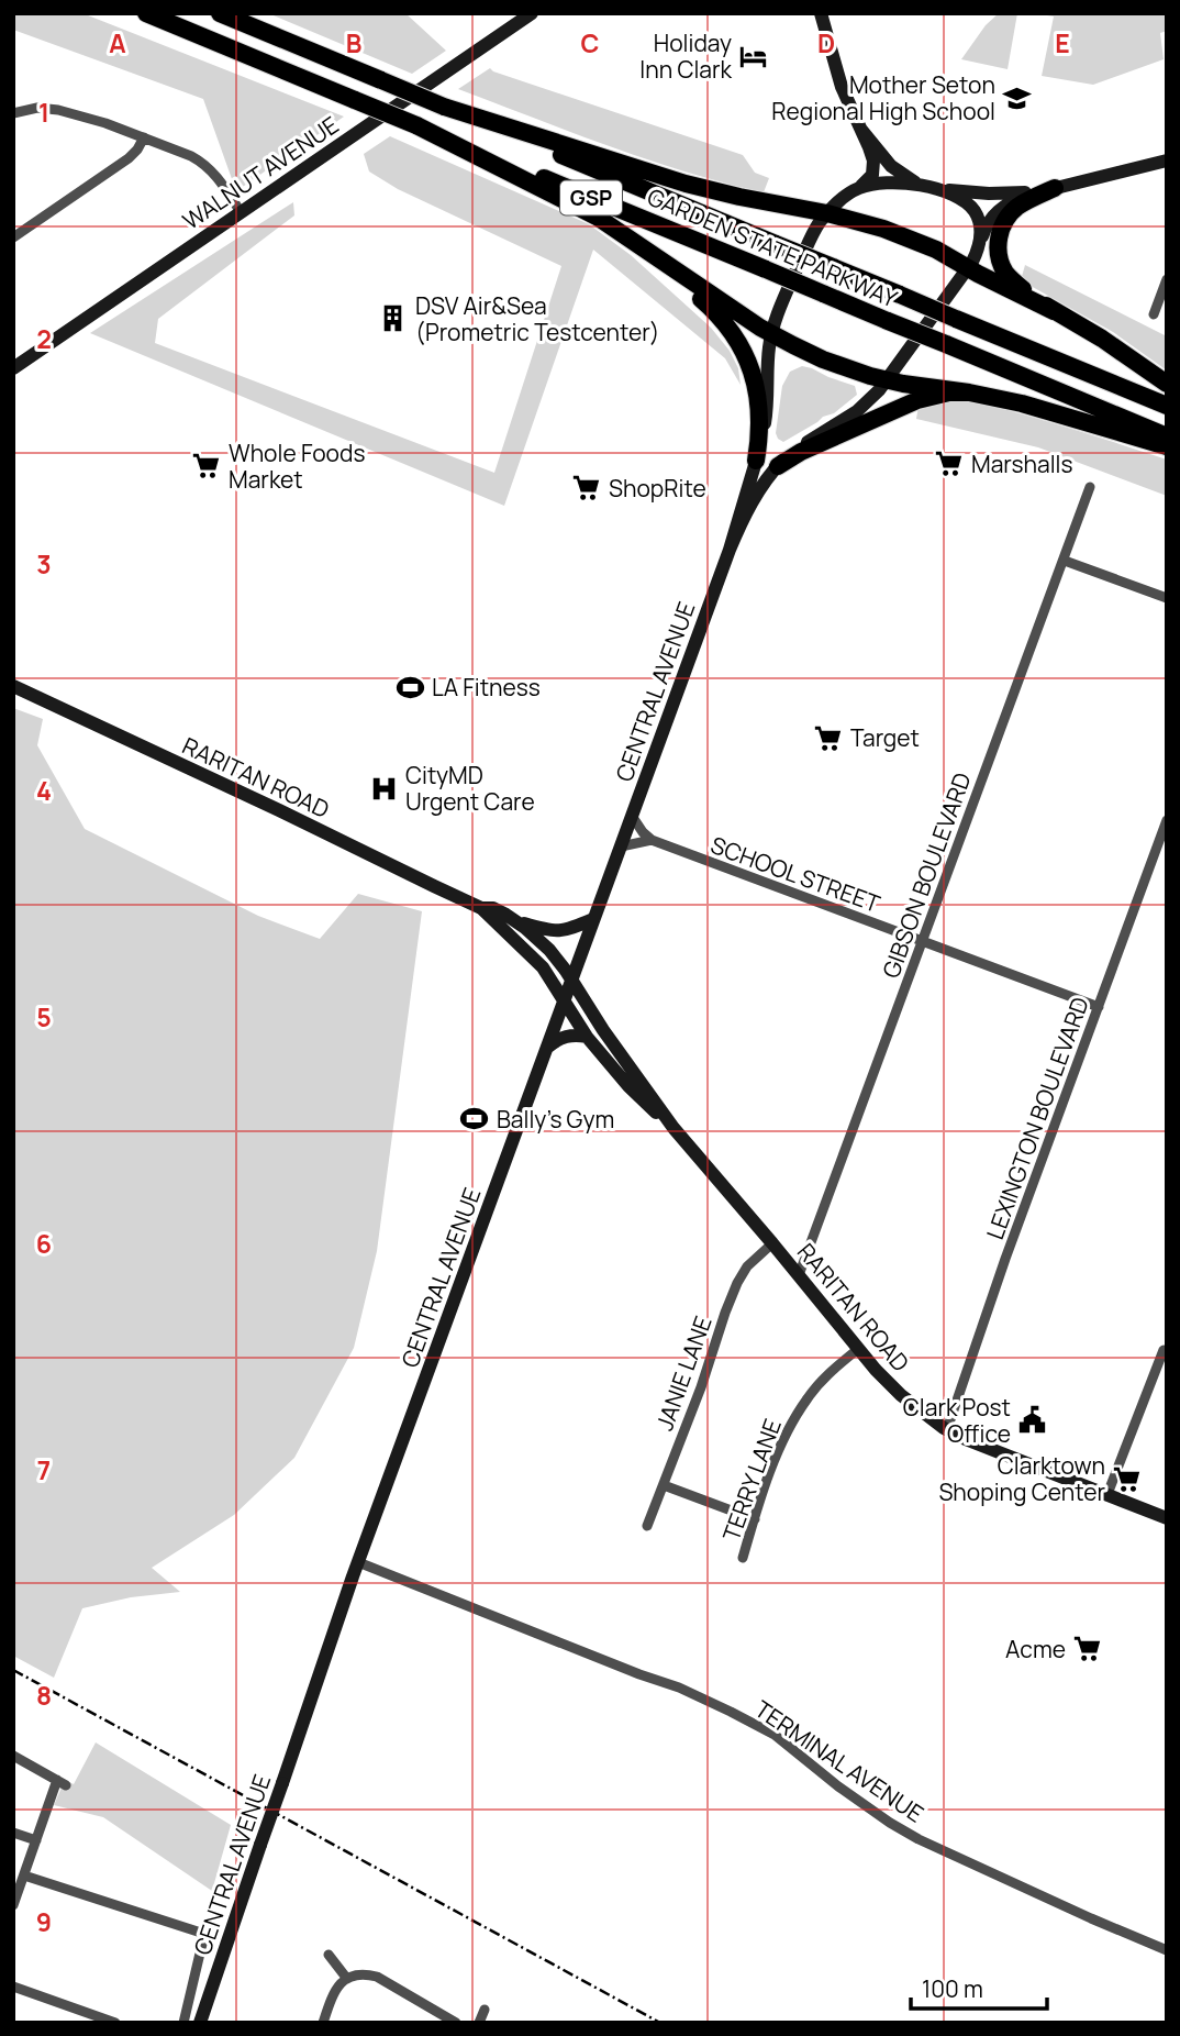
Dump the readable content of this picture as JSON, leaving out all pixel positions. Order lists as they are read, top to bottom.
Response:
{
  "streets": {
    "highway": ["GSP", "GARDEN STATE PARKWAY"],
    "main road": ["WALNUT AVENUE", "CENTRAL AVENUE", "RARITAN ROAD"],
    "street": [
      "SCHOOL STREET",
      "GIBSON BOULEVARD",
      "LEXINGTON BOULEVARD",
      "JANIE LANE",
      "TERRY LANE",
      "TERMINAL AVENUE"
    ]
  },
  "crossings": [
    ["CENTRAL AVENUE", "RARITAN ROAD"],
    ["CENTRAL AVENUE", "SCHOOL STREET"],
    ["CENTRAL AVENUE", "TERMINAL AVENUE"],
    ["RARITAN ROAD", "GIBSON BOULEVARD"],
    ["RARITAN ROAD", "LEXINGTON BOULEVARD"],
    ["RARITAN ROAD", "JANIE LANE"],
    ["RARITAN ROAD", "TERRY LANE"],
    ["SCHOOL STREET", "GIBSON BOULEVARD"],
    ["SCHOOL STREET", "LEXINGTON BOULEVARD"]
  ],
  "places": {
    "hotel": ["Holiday Inn Clark"],
    "school or university": ["Mother Seton Regional High School"],
    "building": ["DSV Air&Sea (Prometric Testcenter)"],
    "supermarket": [
      "Marshalls",
      "Whole Foods Market",
      "ShopRite",
      "Target",
      "Clarktown Shoping Center",
      "Acme"
    ],
    "sports": ["LA Fitness", "Bally's Gym"],
    "hospital": ["CityMD Urgent Care"],
    "public building": ["Clark Post Office"]
  },
  "scale_bar": "100 m",
  "grid": {
    "columns": [
      "A",
      "B",
      "C",
      "D",
      "E"
    ],
    "rows": [
      "1",
      "2",
      "3",
      "4",
      "5",
      "6",
      "7",
      "8",
      "9"
    ]
  }
}
